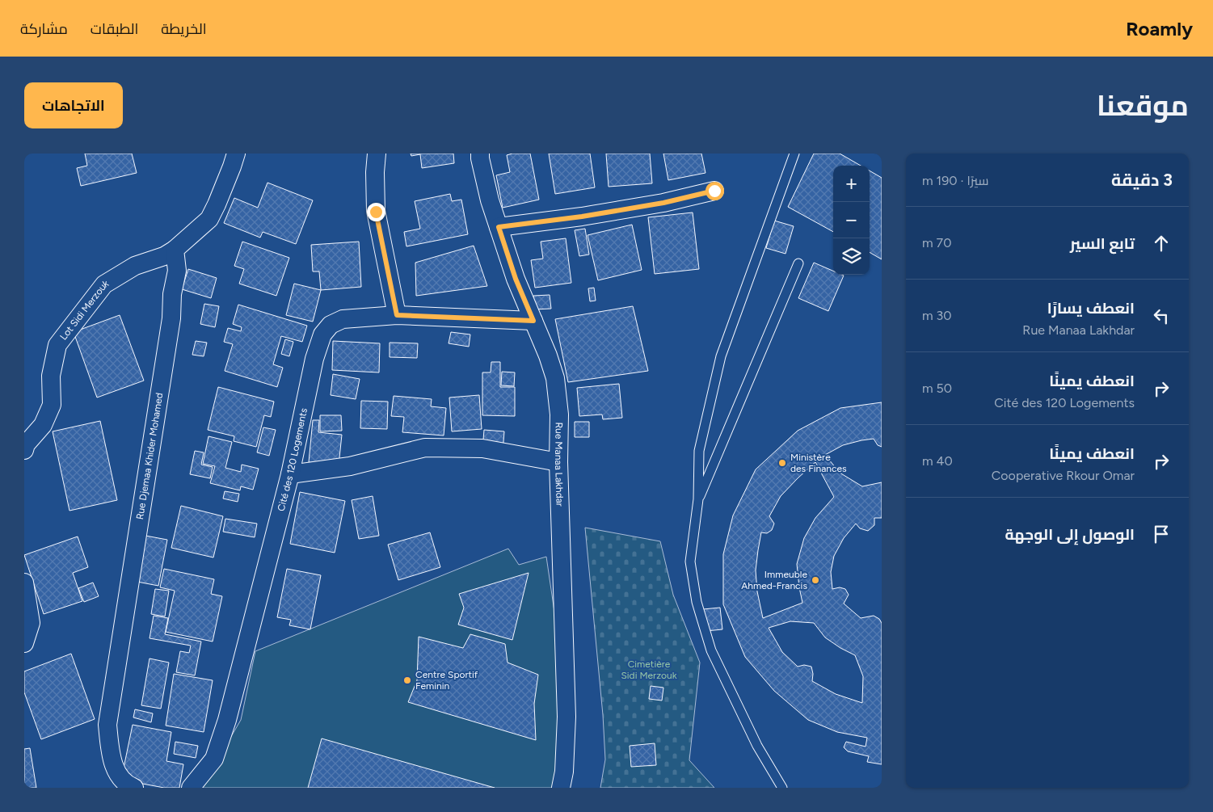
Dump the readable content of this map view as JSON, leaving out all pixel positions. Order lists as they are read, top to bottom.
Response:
{
  "streets": {
    "street": [
      "Lot Sidi Merzouk",
      "Rue Djemaa Khider Mohamed",
      "Cité des 120 Logements",
      "Rue Manaa Lakhdar"
    ]
  },
  "crossings": [
    ["Lot Sidi Merzouk", "Rue Djemaa Khider Mohamed"],
    ["Cité des 120 Logements", "Rue Manaa Lakhdar"]
  ],
  "parks": ["Cimetière Sidi Merzouk"],
  "places": ["Ministère des Finances", "Immeuble Ahmed-Francis", "Centre Sportif Feminin"],
  "page": {
    "header": "Roamly",
    "nav": ["الخريطة", "الطبقات", "مشاركة"],
    "title": "موقعنا",
    "buttons": "الاتجاهات",
    "heading": ["3 دقيقة", "سيرًا · 190 m"],
    "map_buttons": ["+", "−"],
    "list": [
      ["تابع السير", "70 m"],
      ["انعطف يسارًا", "Rue Manaa Lakhdar", "30 m"],
      ["انعطف يمينًا", "Cité des 120 Logements", "50 m"],
      ["انعطف يمينًا", "Cooperative Rkour Omar", "40 m"],
      "الوصول إلى الوجهة"
    ]
  }
}
